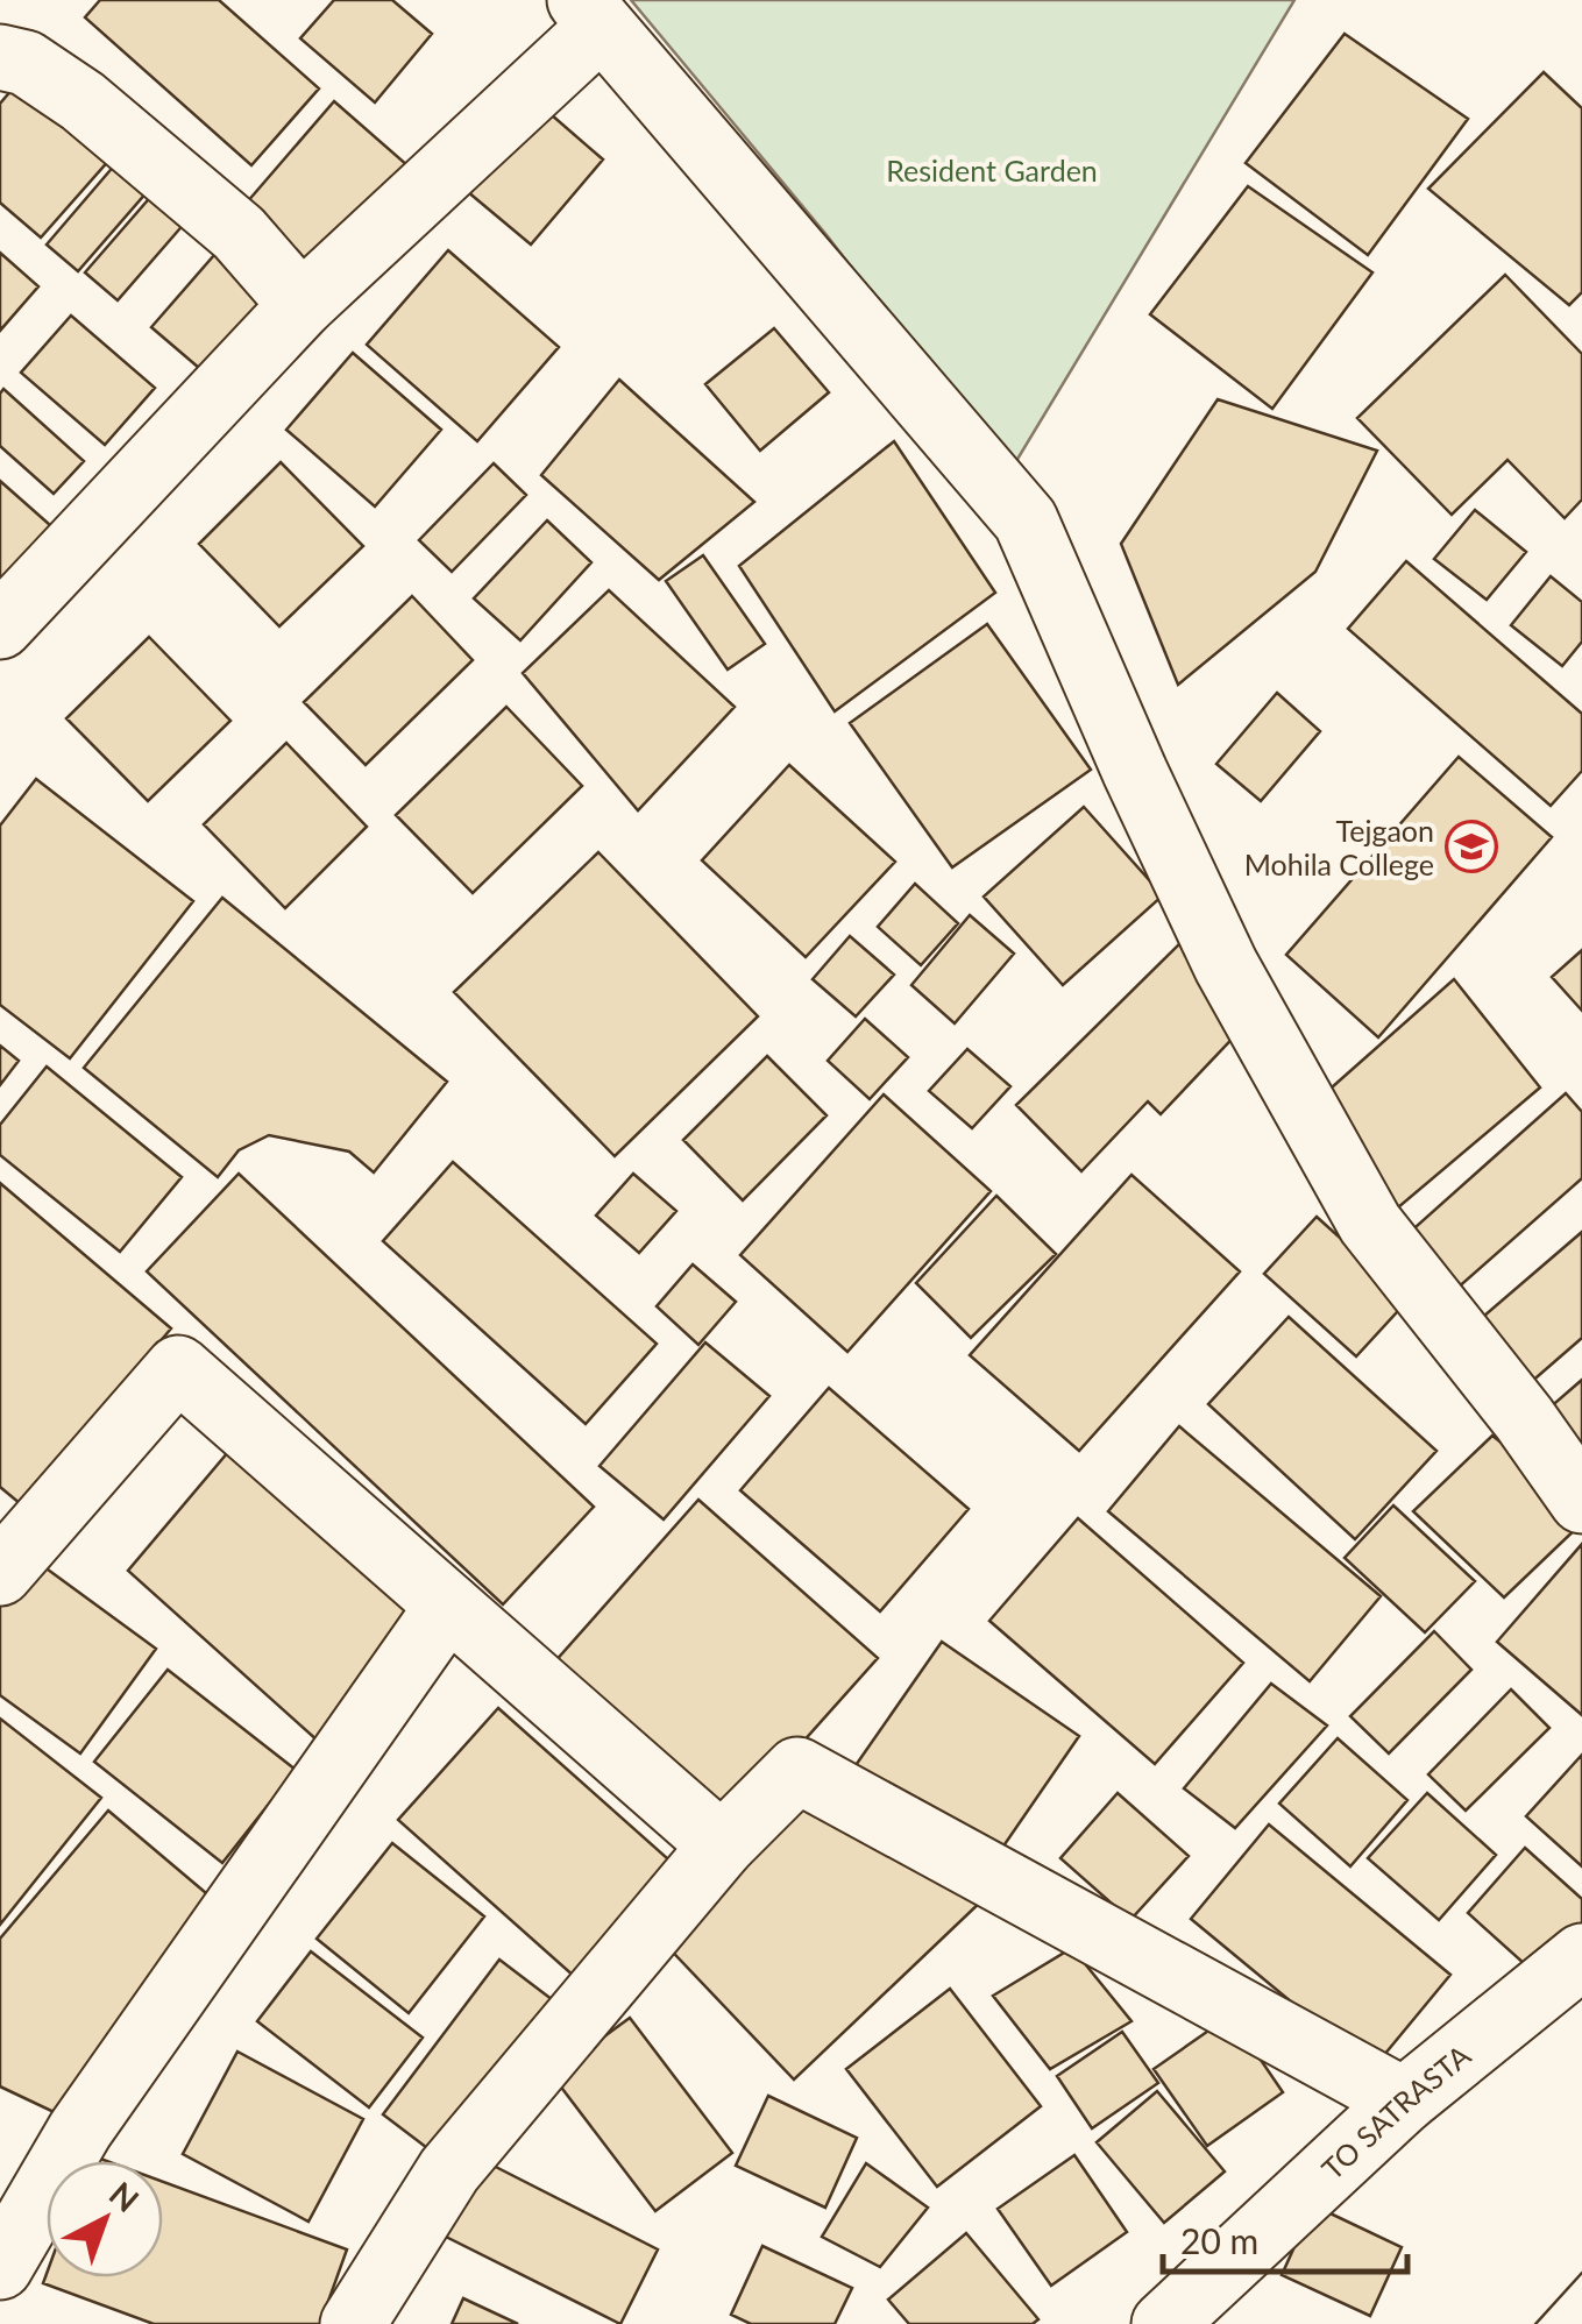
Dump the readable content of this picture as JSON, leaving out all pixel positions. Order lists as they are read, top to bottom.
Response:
{
  "streets": {
    "street": ["TO SATRASTA"]
  },
  "parks": ["Resident Garden"],
  "places": {
    "school or university": ["Tejgaon Mohila College"]
  },
  "scale_bar": "20 m",
  "north": "top right"
}
